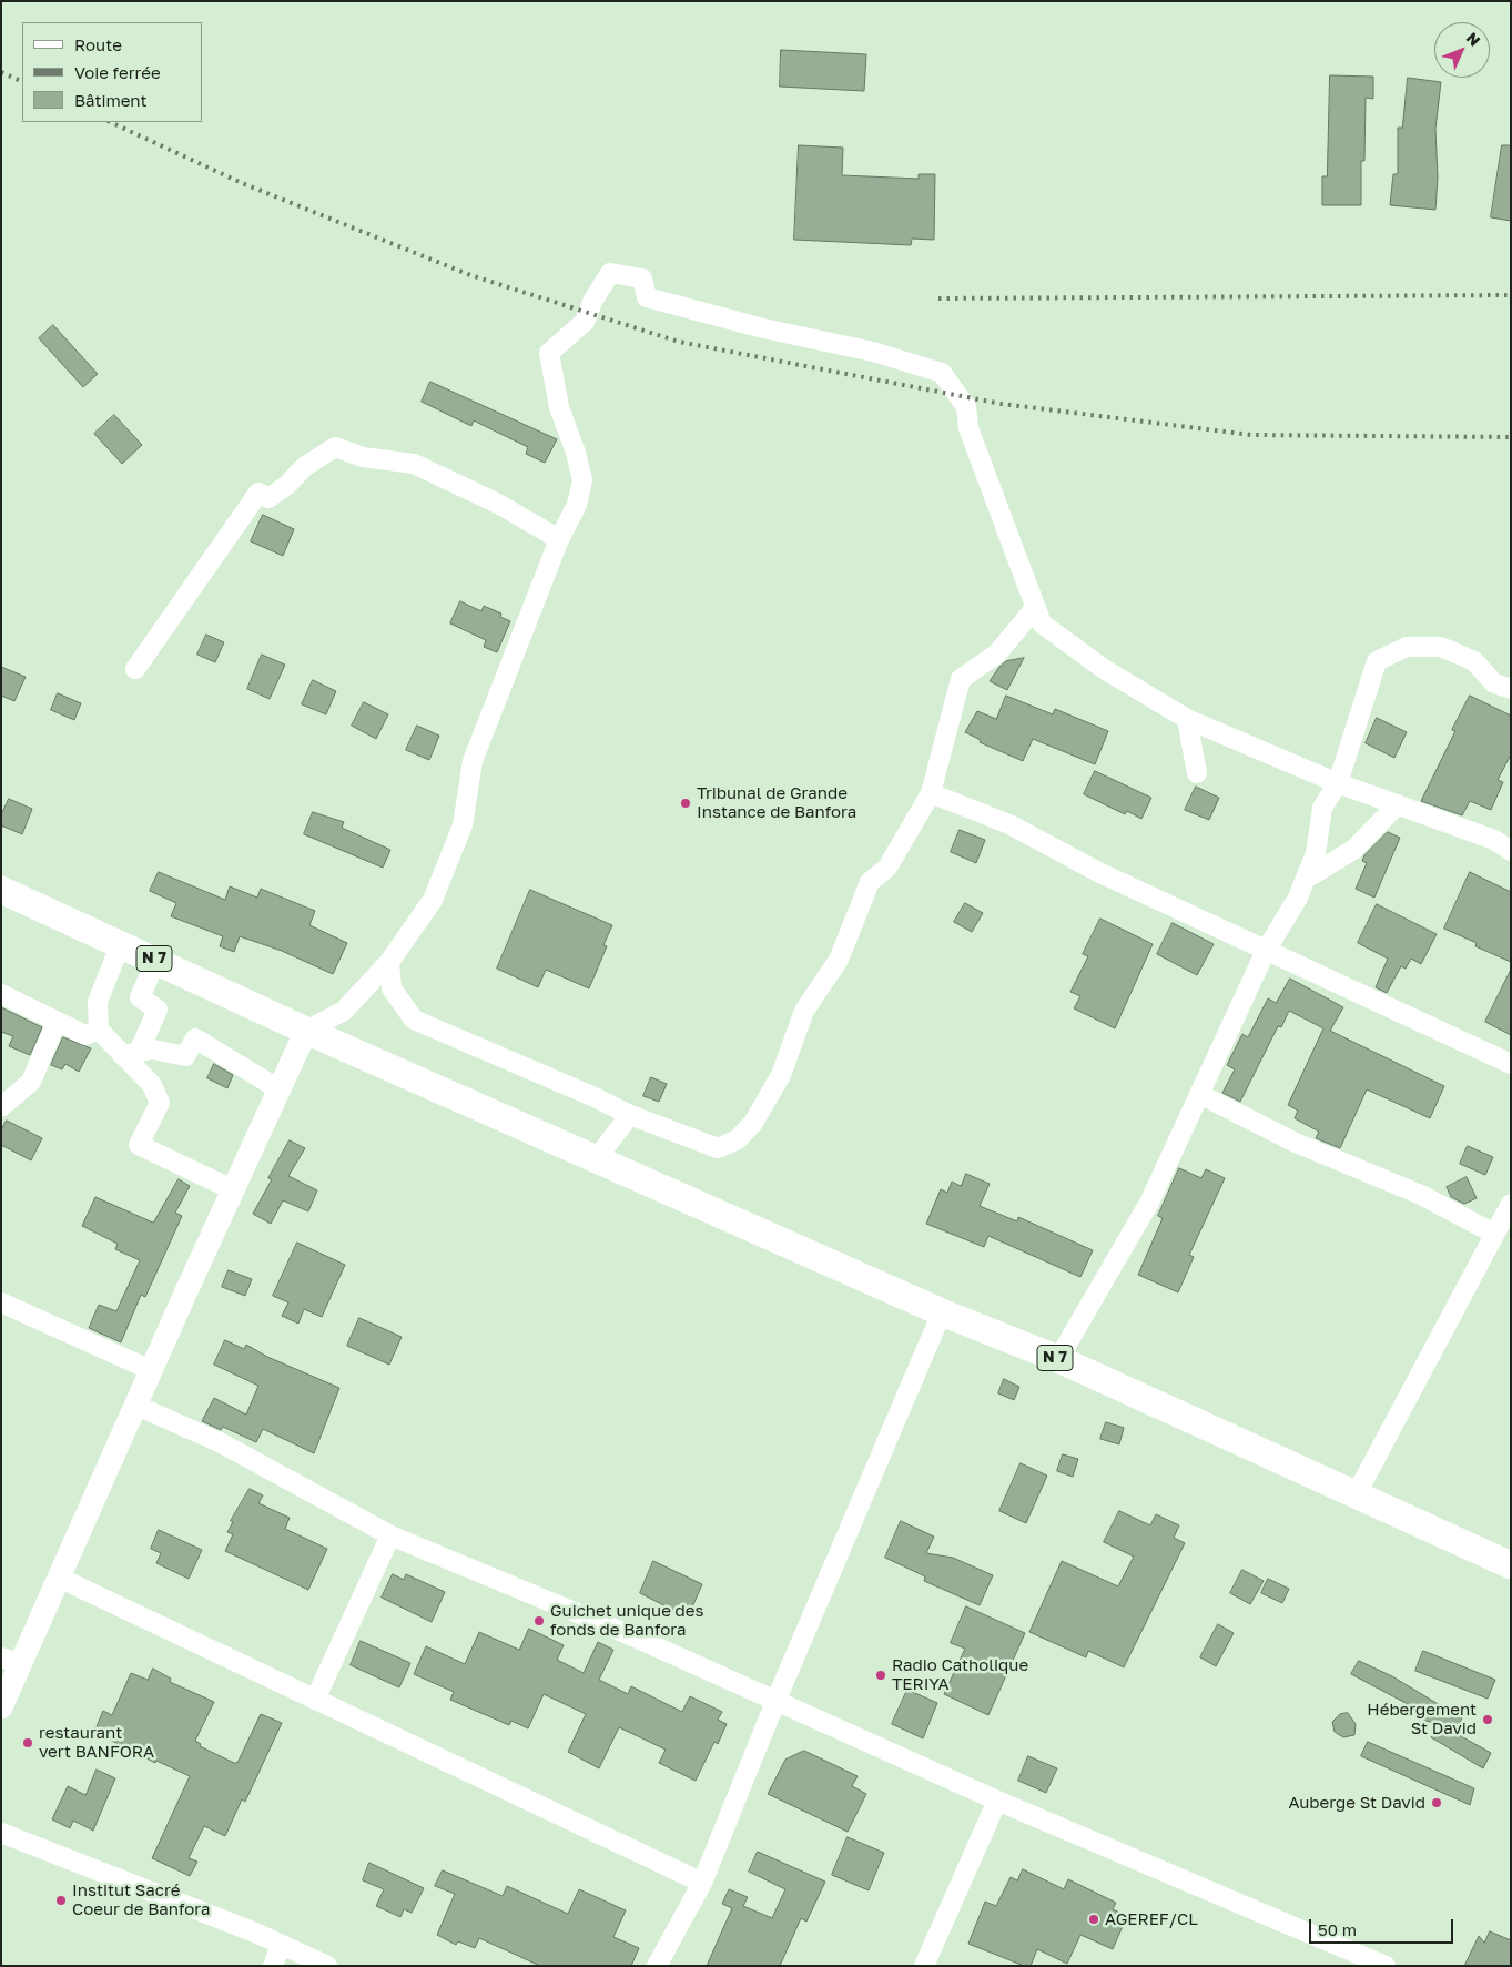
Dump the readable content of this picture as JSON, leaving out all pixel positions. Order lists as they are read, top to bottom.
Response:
{
  "streets": {
    "highway": ["N 7"]
  },
  "places": [
    "Tribunal de Grande Instance de Banfora",
    "Guichet unique des fonds de Banfora",
    "Radio Catholique TERIYA",
    "Hébergement St David",
    "restaurant vert BANFORA",
    "Auberge St David",
    "Institut Sacré Coeur de Banfora",
    "AGEREF/CL"
  ],
  "legend": ["Route", "Voie ferrée", "Bâtiment"],
  "scale_bar": "50 m",
  "north": "top right"
}
